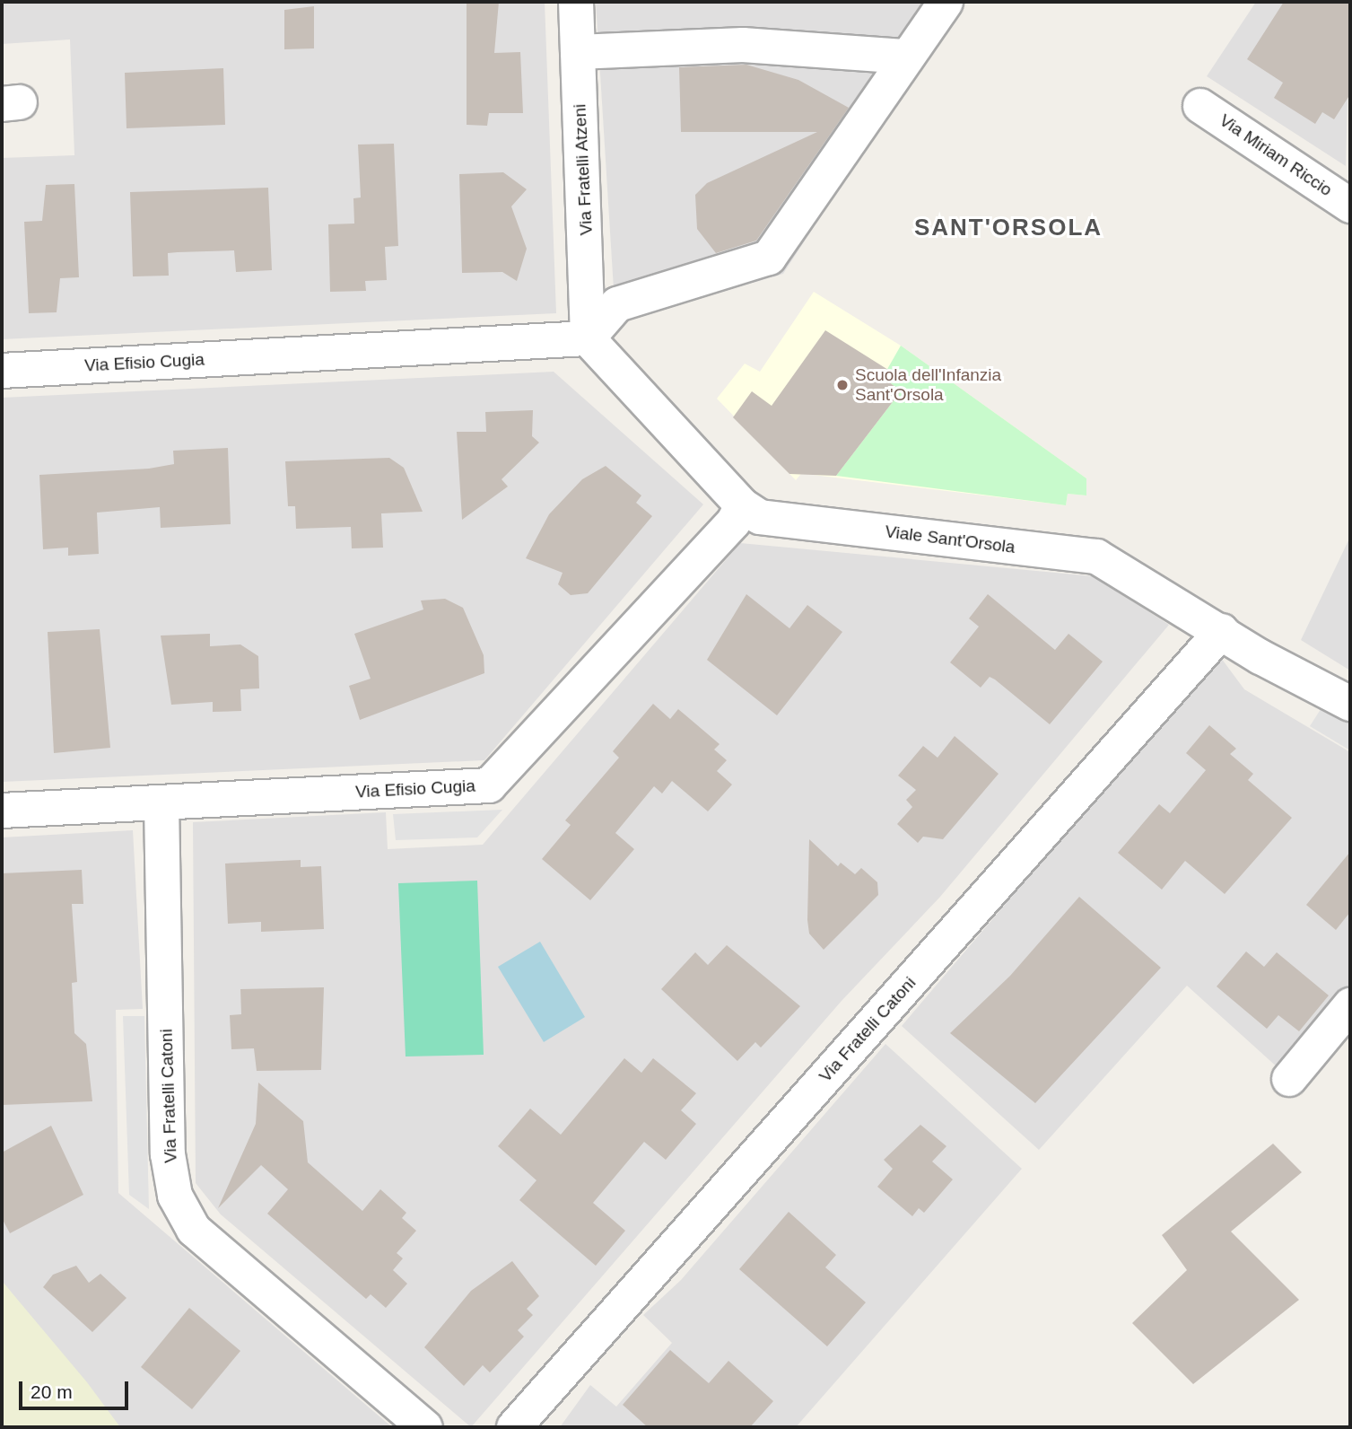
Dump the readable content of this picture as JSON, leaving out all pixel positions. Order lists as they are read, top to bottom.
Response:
{
  "streets": {
    "street": [
      "Via Miriam Riccio",
      "Via Fratelli Atzeni",
      "Via Efisio Cugia",
      "Viale Sant'Orsola",
      "Via Fratelli Catoni"
    ]
  },
  "crossings": [
    ["Via Fratelli Atzeni", "Via Efisio Cugia"],
    ["Via Fratelli Atzeni", "Viale Sant'Orsola"],
    ["Via Efisio Cugia", "Viale Sant'Orsola"],
    ["Via Efisio Cugia", "Via Fratelli Catoni"],
    ["Viale Sant'Orsola", "Via Fratelli Catoni"]
  ],
  "districts": ["SANT'ORSOLA"],
  "places": ["Scuola dell'Infanzia Sant'Orsola"],
  "scale_bar": "20 m"
}
